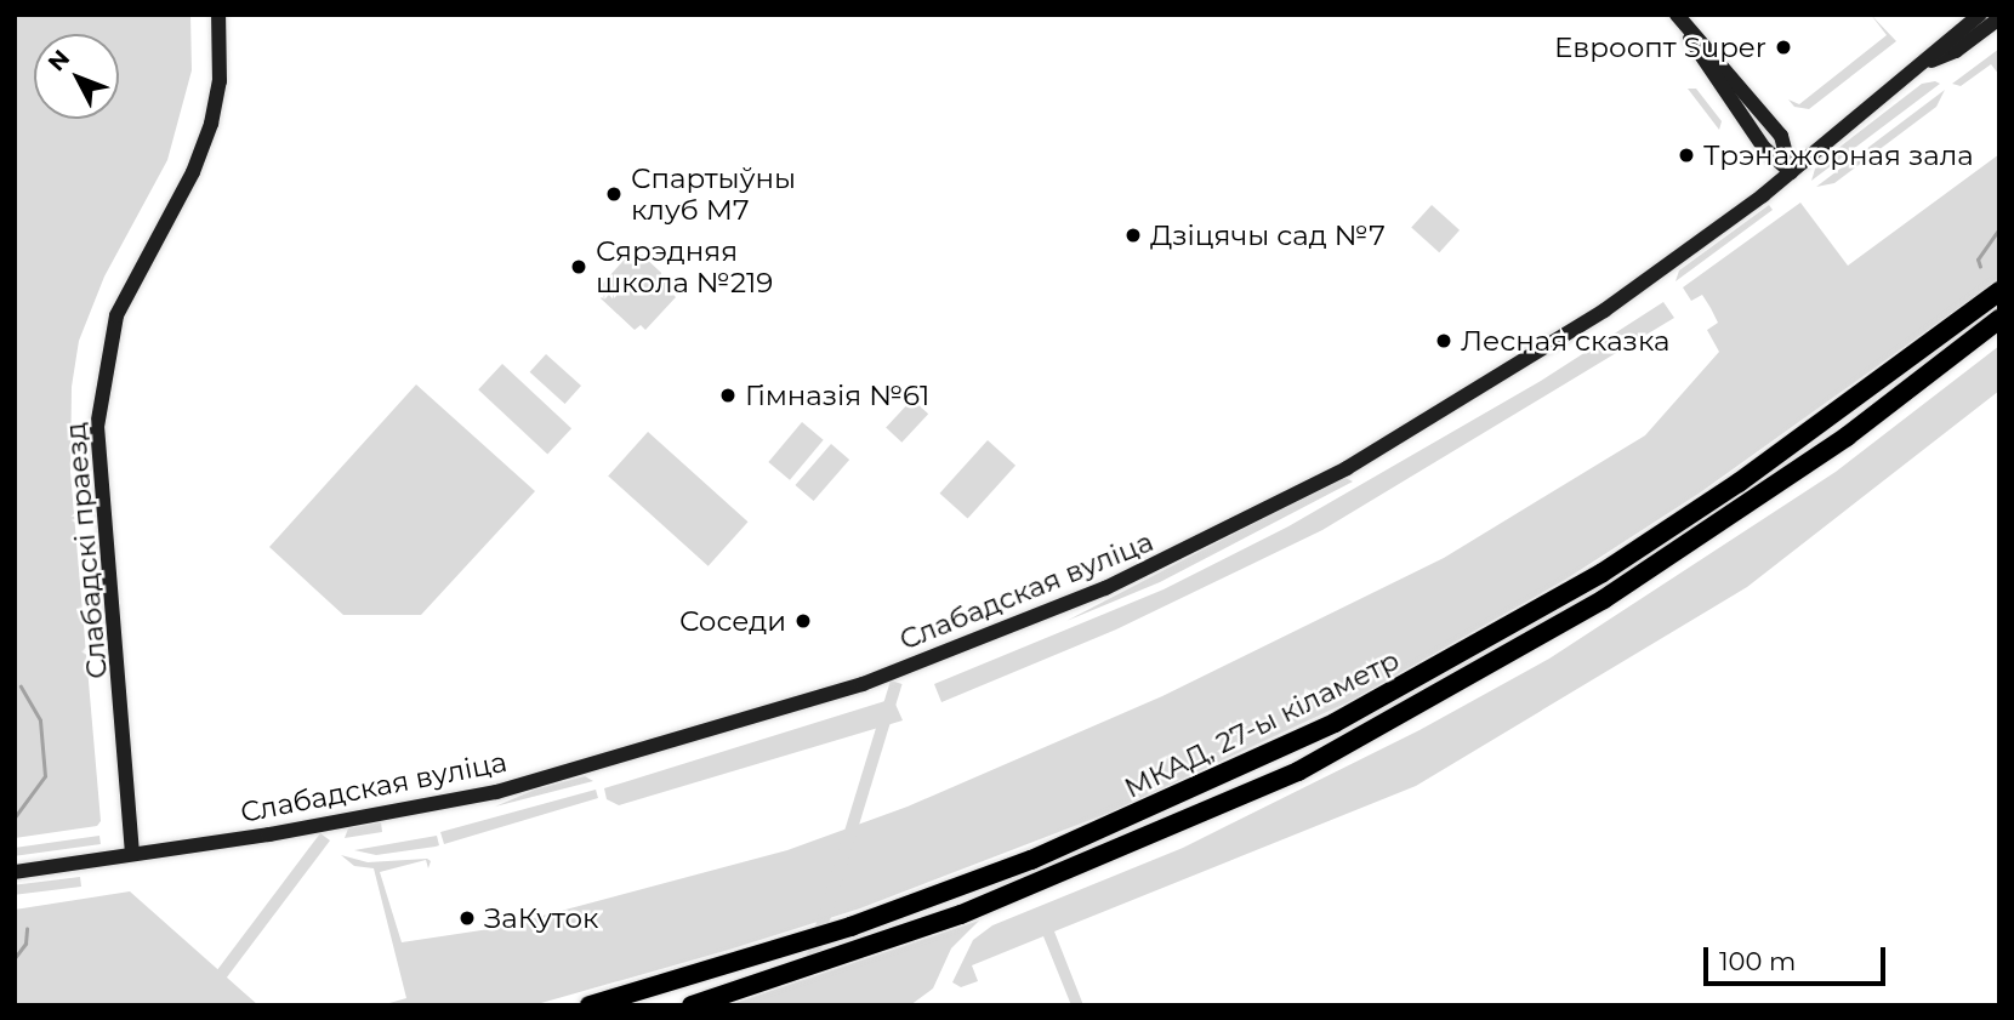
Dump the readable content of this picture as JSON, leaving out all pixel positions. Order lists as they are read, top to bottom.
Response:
{
  "streets": {
    "highway": ["МКАД, 27-ы кіламетр"],
    "main road": ["Слабадскі праезд", "Слабадская вуліца"]
  },
  "crossings": [
    ["Слабадскі праезд", "Слабадская вуліца"]
  ],
  "places": [
    "Евроопт Super",
    "Трэнажорная зала",
    "Спартыўны клуб М7",
    "Дзіцячы сад №7",
    "Сярэдняя школа №219",
    "Лесная сказка",
    "Гімназія №61",
    "Соседи",
    "ЗаКуток"
  ],
  "scale_bar": "100 m",
  "north": "top left"
}
